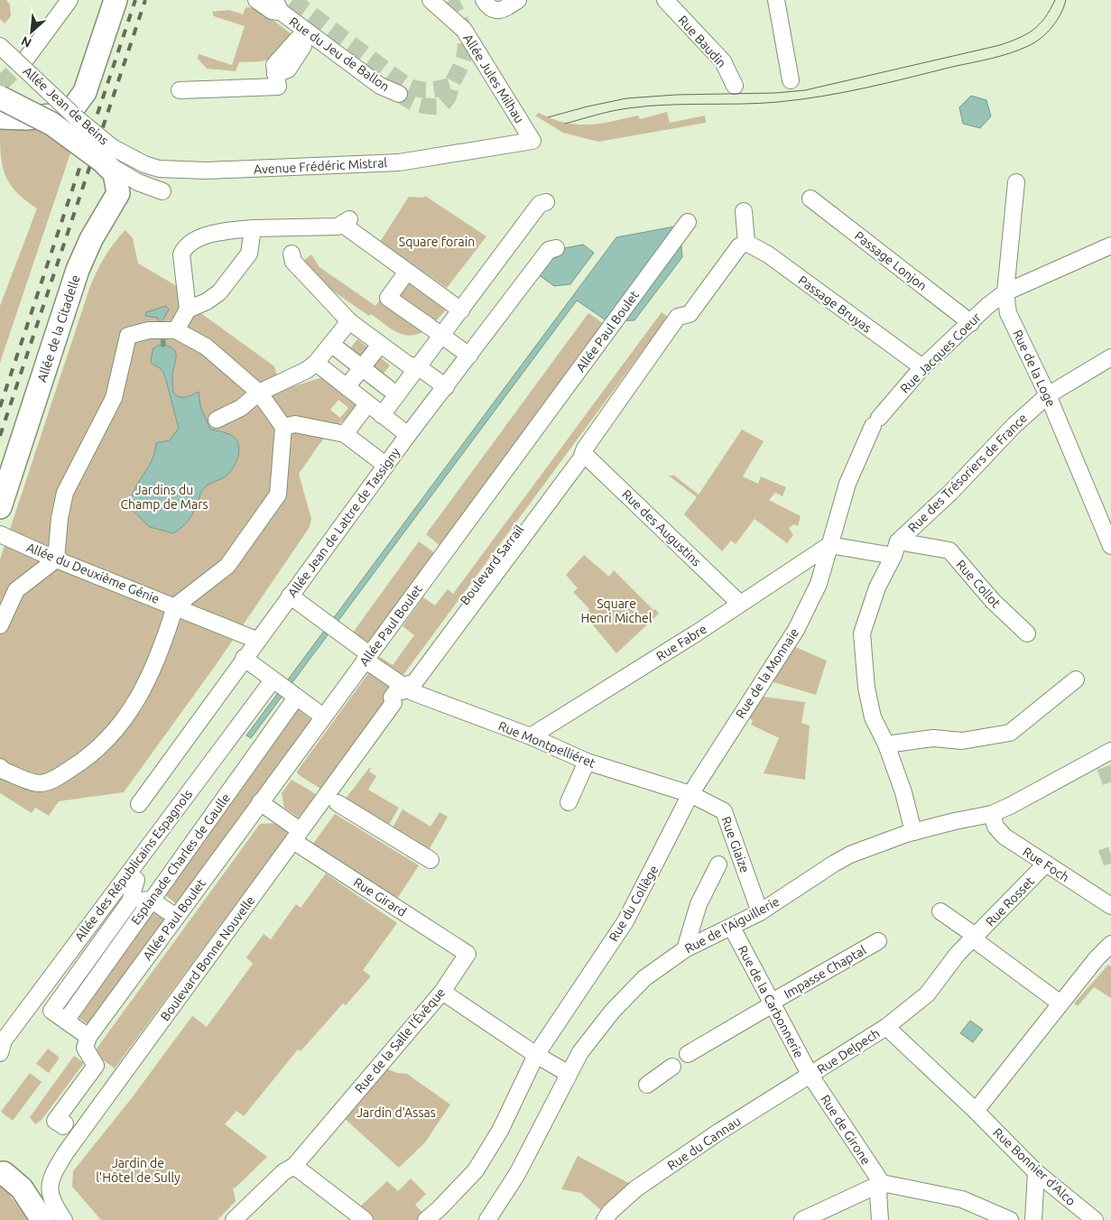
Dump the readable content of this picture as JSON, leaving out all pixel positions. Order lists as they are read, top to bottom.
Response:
{
  "streets": {
    "street": [
      "Rue Baudin",
      "Rue du Jeu de Ballon",
      "Allée Jules Milhau",
      "Allée Jean de Beins",
      "Avenue Frédéric Mistral",
      "Passage Lonjon",
      "Passage Bruyas",
      "Allée de la Citadelle",
      "Allée Paul Boulet",
      "Rue Jacques Coeur",
      "Rue de la Loge",
      "Rue des Trésoriers de France",
      "Allée Jean de Lattre de Tassigny",
      "Rue des Augustins",
      "Boulevard Sarrail",
      "Allée du Deuxième Génie",
      "Rue Collot",
      "Rue Fabre",
      "Rue de la Monnaie",
      "Rue Montpelliéret",
      "Rue Glaize",
      "Esplanade Charles de Gaulle",
      "Rue Foch",
      "Allée des Républicains Espagnols",
      "Rue Girard",
      "Rue Rosset",
      "Rue du Collège",
      "Rue de l'Aiguillerie",
      "Boulevard Bonne Nouvelle",
      "Impasse Chaptal",
      "Rue de la Carbonnerie",
      "Rue de la Salle l'Évêque",
      "Rue Delpech",
      "Rue de Girone",
      "Rue du Cannau",
      "Rue Bonnier d'Alco"
    ]
  },
  "crossings": [
    ["Allée Jules Milhau", "Avenue Frédéric Mistral"],
    ["Allée Jean de Beins", "Avenue Frédéric Mistral"],
    ["Allée Jean de Beins", "Allée de la Citadelle"],
    ["Avenue Frédéric Mistral", "Allée de la Citadelle"],
    ["Passage Lonjon", "Rue Jacques Coeur"],
    ["Passage Bruyas", "Rue Jacques Coeur"],
    ["Passage Bruyas", "Boulevard Sarrail"],
    ["Allée Paul Boulet", "Rue Montpelliéret"],
    ["Allée Paul Boulet", "Allée des Républicains Espagnols"],
    ["Allée Paul Boulet", "Rue Girard"],
    ["Rue Jacques Coeur", "Rue de la Loge"],
    ["Rue Jacques Coeur", "Rue Collot"],
    ["Rue Jacques Coeur", "Rue Fabre"],
    ["Rue Jacques Coeur", "Rue de la Monnaie"],
    ["Rue de la Loge", "Rue des Trésoriers de France"],
    ["Rue des Trésoriers de France", "Rue Collot"],
    ["Allée Jean de Lattre de Tassigny", "Allée du Deuxième Génie"],
    ["Rue des Augustins", "Boulevard Sarrail"],
    ["Rue des Augustins", "Rue Fabre"],
    ["Boulevard Sarrail", "Rue Montpelliéret"],
    ["Boulevard Sarrail", "Boulevard Bonne Nouvelle"],
    ["Rue Collot", "Rue Fabre"],
    ["Rue Collot", "Rue de la Monnaie"],
    ["Rue Fabre", "Rue de la Monnaie"],
    ["Rue Fabre", "Rue Montpelliéret"],
    ["Rue de la Monnaie", "Rue Montpelliéret"],
    ["Rue de la Monnaie", "Rue Glaize"],
    ["Rue de la Monnaie", "Rue du Collège"],
    ["Rue Montpelliéret", "Rue Glaize"],
    ["Rue Montpelliéret", "Rue du Collège"],
    ["Rue Montpelliéret", "Boulevard Bonne Nouvelle"],
    ["Rue Glaize", "Rue du Collège"],
    ["Rue Glaize", "Rue de l'Aiguillerie"],
    ["Esplanade Charles de Gaulle", "Allée des Républicains Espagnols"],
    ["Rue Foch", "Rue Rosset"],
    ["Rue Foch", "Rue de l'Aiguillerie"],
    ["Rue Girard", "Boulevard Bonne Nouvelle"],
    ["Rue Girard", "Rue de la Salle l'Évêque"],
    ["Rue Rosset", "Rue Delpech"],
    ["Rue Rosset", "Rue Bonnier d'Alco"],
    ["Rue de l'Aiguillerie", "Rue de la Carbonnerie"],
    ["Impasse Chaptal", "Rue de la Carbonnerie"],
    ["Rue de la Carbonnerie", "Rue Delpech"],
    ["Rue de la Carbonnerie", "Rue de Girone"],
    ["Rue de la Carbonnerie", "Rue du Cannau"],
    ["Rue Delpech", "Rue de Girone"],
    ["Rue Delpech", "Rue du Cannau"],
    ["Rue Delpech", "Rue Bonnier d'Alco"],
    ["Rue de Girone", "Rue du Cannau"]
  ],
  "parks": [
    "Square forain",
    "Jardins du Champ de Mars",
    "Square Henri Michel",
    "Jardin d'Assas",
    "Jardin de l'Hôtel de Sully"
  ],
  "north": "bottom left"
}
